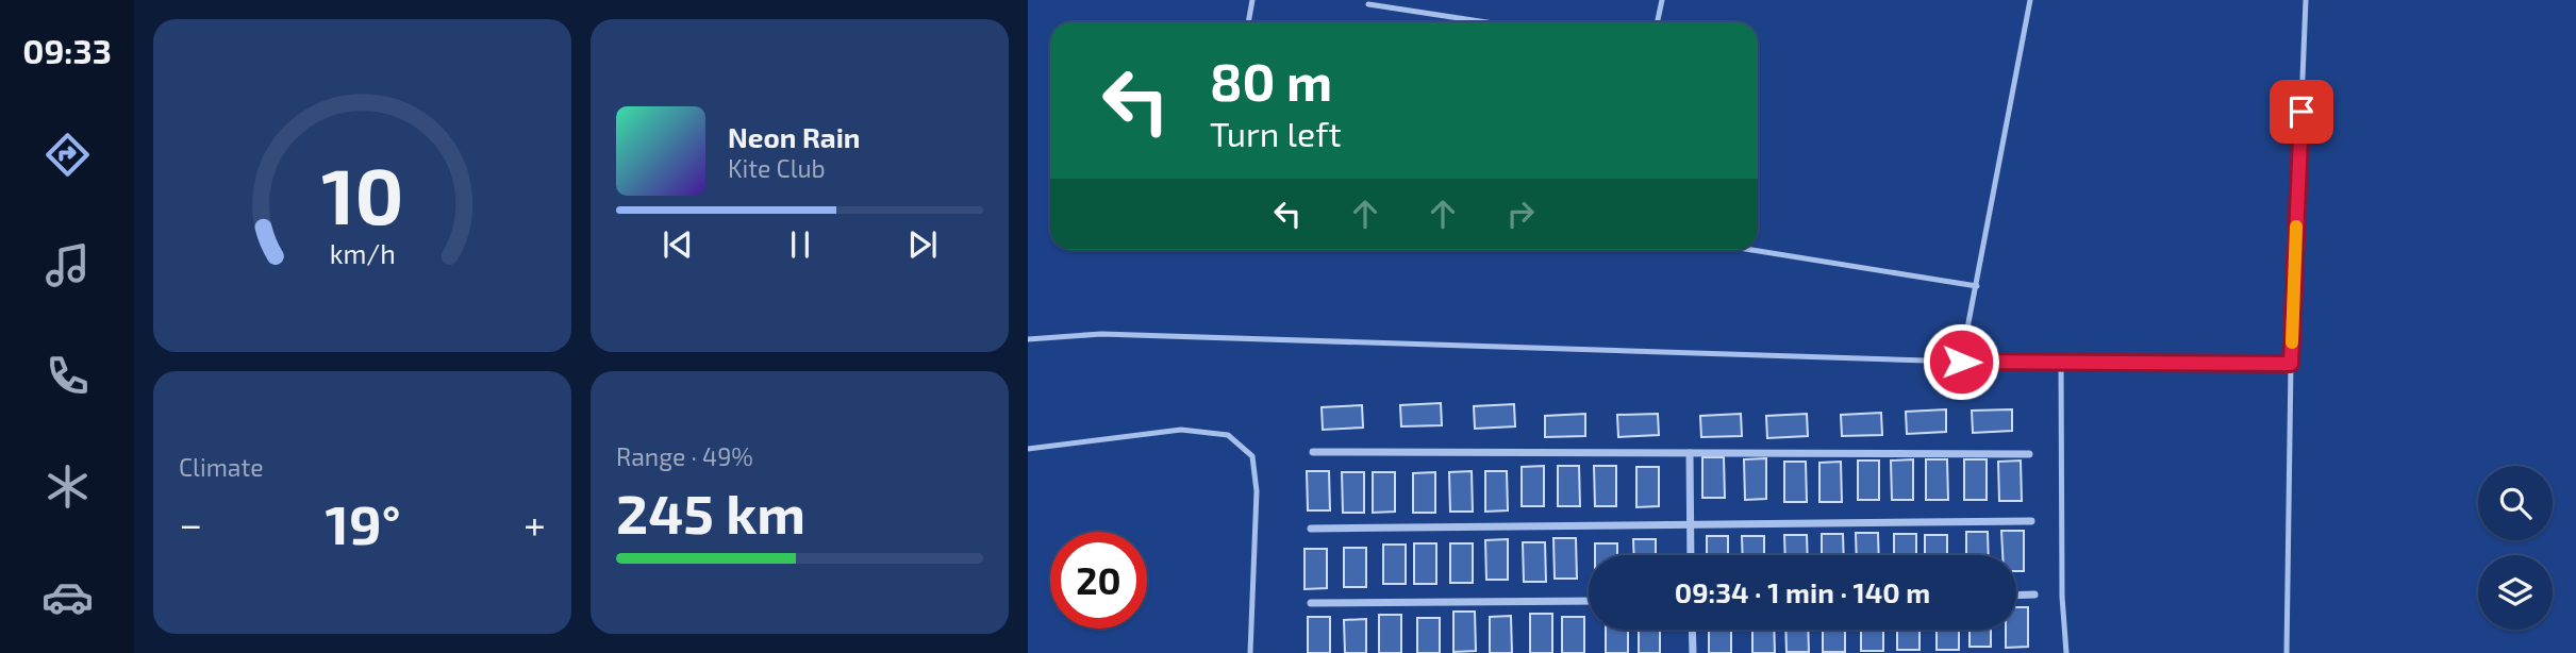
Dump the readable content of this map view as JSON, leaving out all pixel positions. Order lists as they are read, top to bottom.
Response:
{
  "page": {
    "tabs": "09:33",
    "turn": ["80 m", "Turn left"],
    "song": ["Neon Rain", "Kite Club"],
    "tile": [
      "Climate",
      ["Range · 49%", "245 km"]
    ],
    "heat": ["−", "19°", "+"],
    "limit": "20",
    "trip": "09:34 · 1 min · 140 m",
    "gauge": ["10", "km/h"]
  }
}
